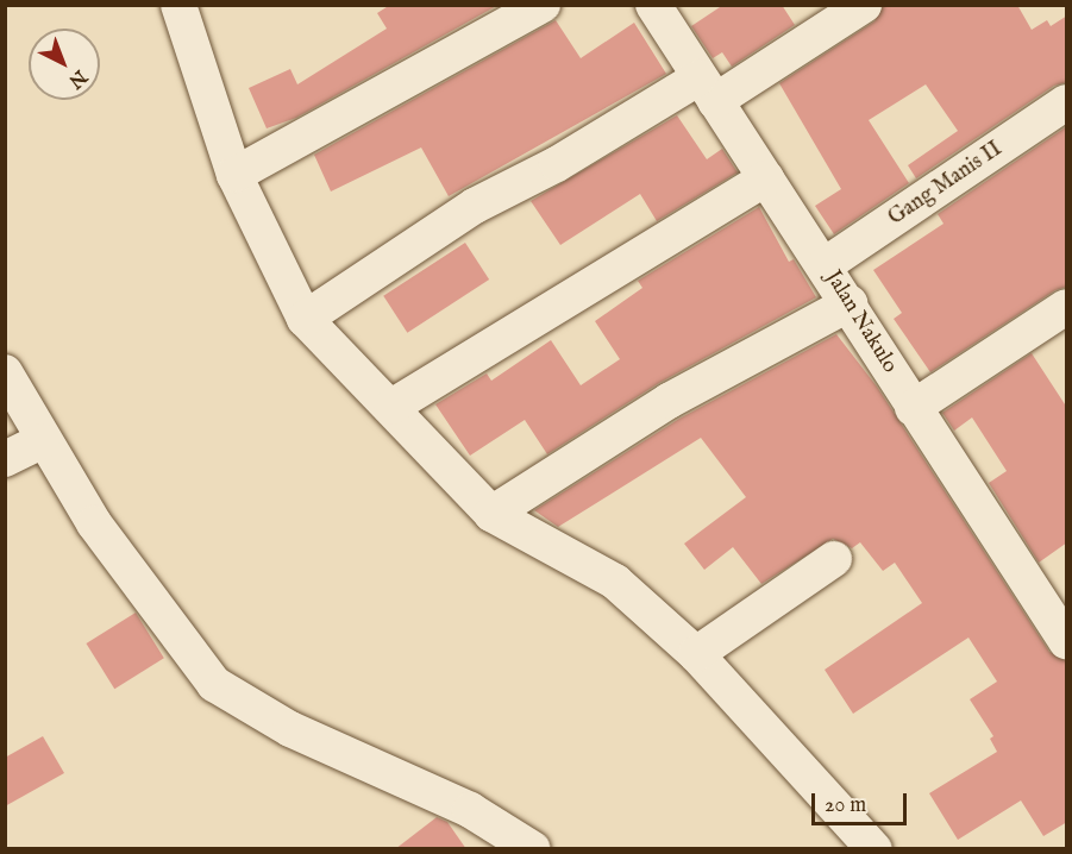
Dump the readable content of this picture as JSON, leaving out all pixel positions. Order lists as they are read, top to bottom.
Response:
{
  "streets": {
    "street": ["Gang Manis II", "Jalan Nakulo"]
  },
  "crossings": [
    ["Gang Manis II", "Jalan Nakulo"]
  ],
  "scale_bar": "20 m",
  "north": "bottom right"
}
